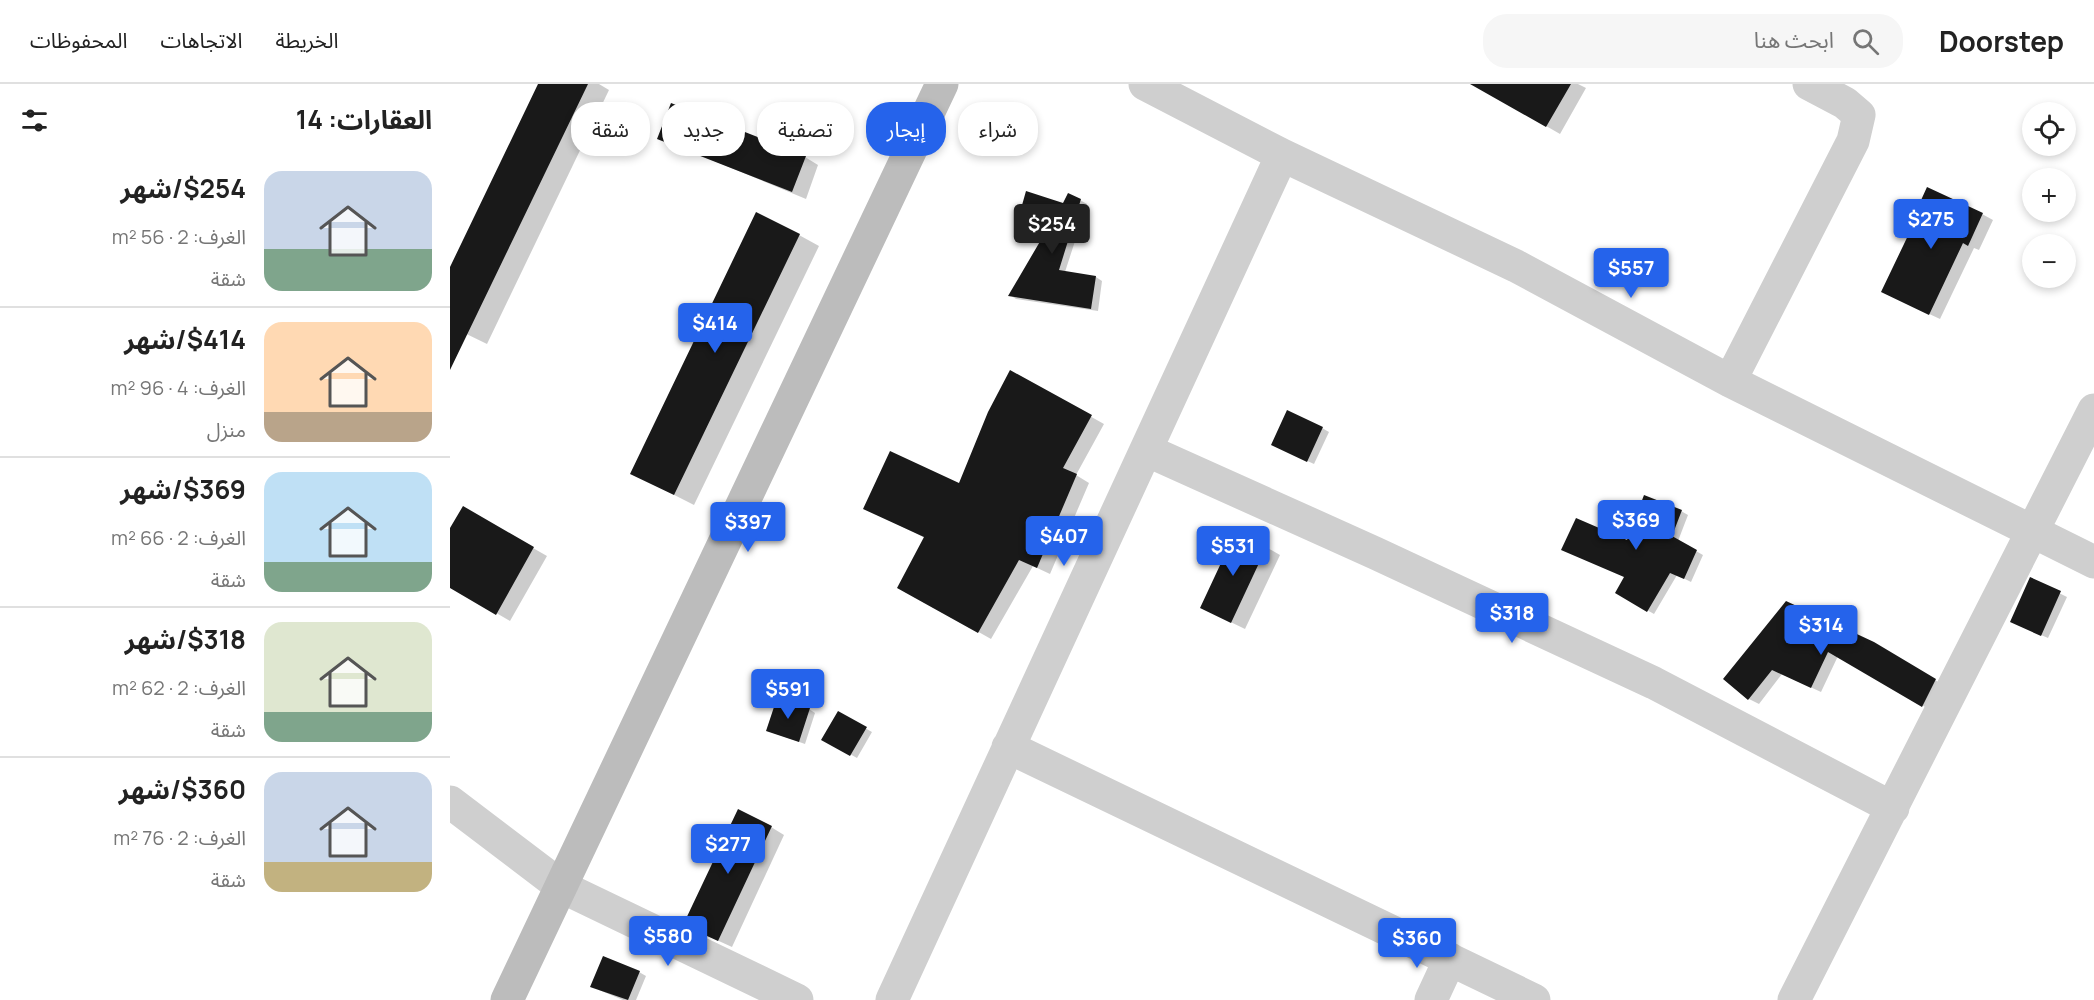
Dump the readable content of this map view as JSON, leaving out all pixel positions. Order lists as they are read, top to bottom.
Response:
{
  "page": {
    "header": "Doorstep",
    "search": "ابحث هنا",
    "nav": ["الخريطة", "الاتجاهات", "المحفوظات"],
    "heading": "العقارات: 14",
    "map_buttons": ["+", "−"],
    "chip": [
      "شراء",
      "إيجار",
      "تصفية",
      "جديد",
      "شقة"
    ],
    "list": [
      {
        "name": "$254/شهر",
        "note": "الغرف: 2 · 56 m² · شقة"
      },
      {
        "name": "$414/شهر",
        "note": "الغرف: 4 · 96 m² · منزل"
      },
      {
        "name": "$369/شهر",
        "note": "الغرف: 2 · 66 m² · شقة"
      },
      {
        "name": "$318/شهر",
        "note": "الغرف: 2 · 62 m² · شقة"
      },
      {
        "name": "$360/شهر",
        "note": "الغرف: 2 · 76 m² · شقة"
      }
    ],
    "price": [
      "$275",
      "$254",
      "$557",
      "$414",
      "$369",
      "$397",
      "$407",
      "$531",
      "$318",
      "$314",
      "$591",
      "$277",
      "$580",
      "$360"
    ]
  }
}
